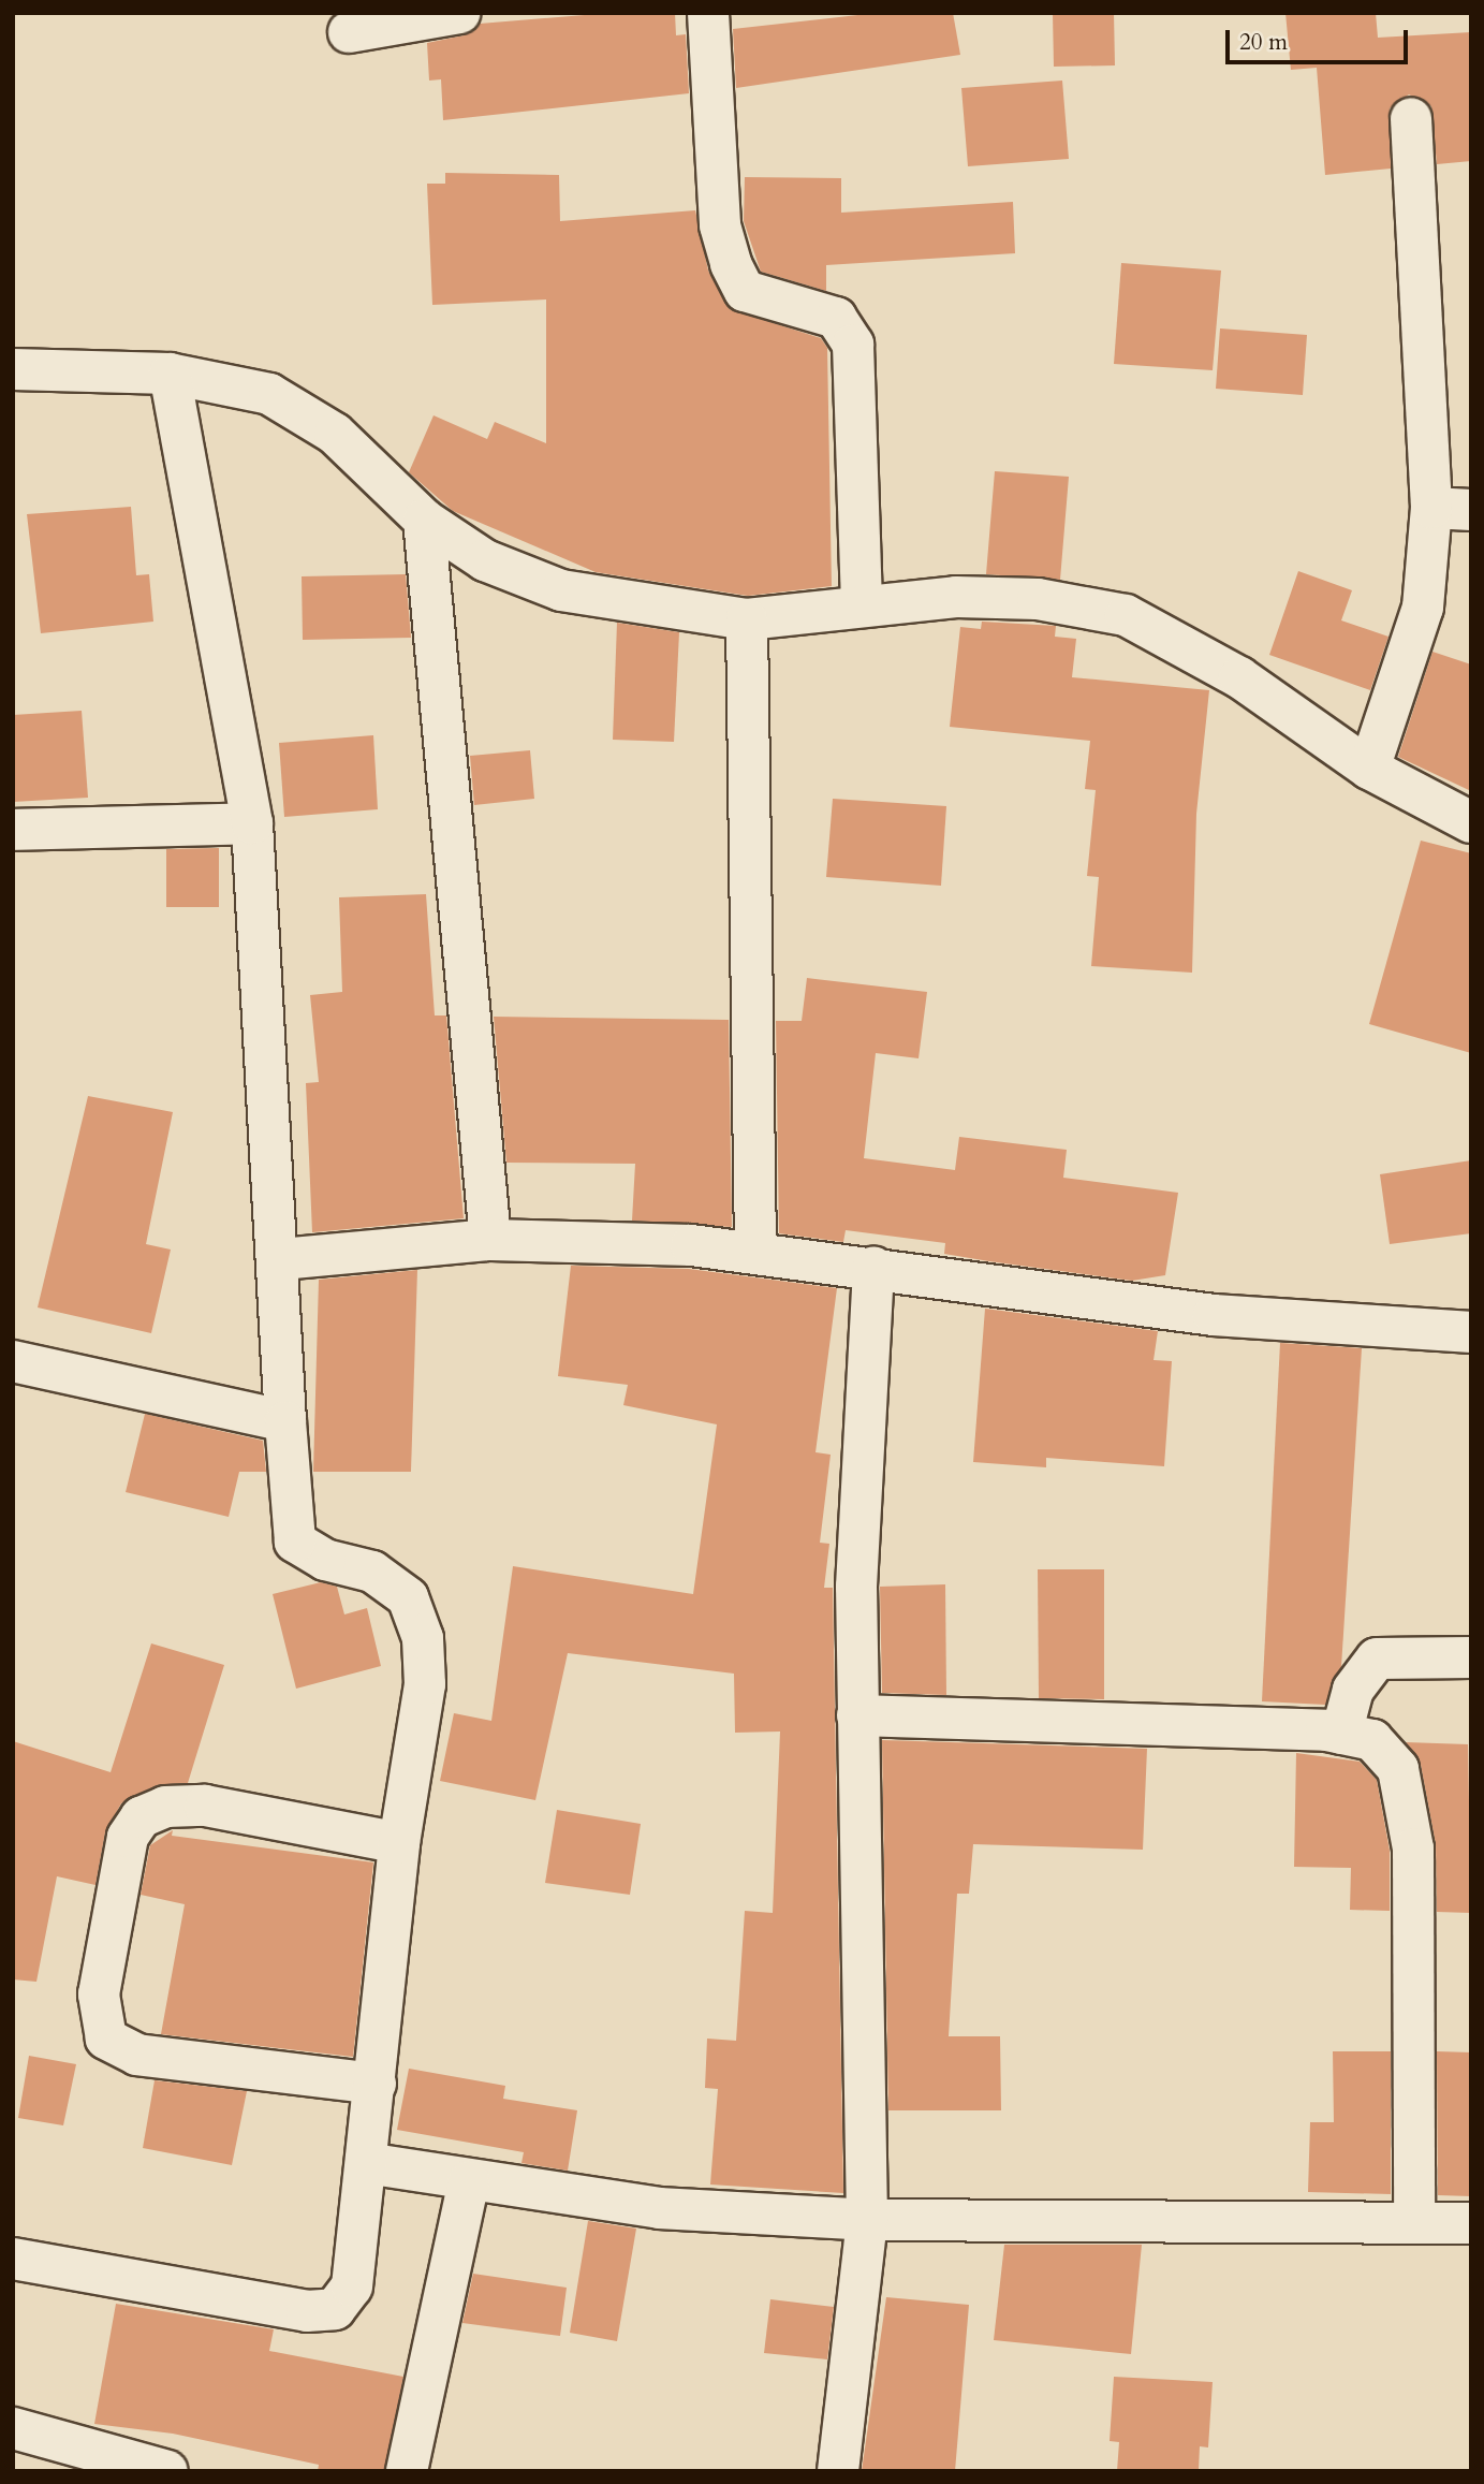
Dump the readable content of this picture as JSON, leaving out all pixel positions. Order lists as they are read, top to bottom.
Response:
{
  "scale_bar": "20 m"
}
